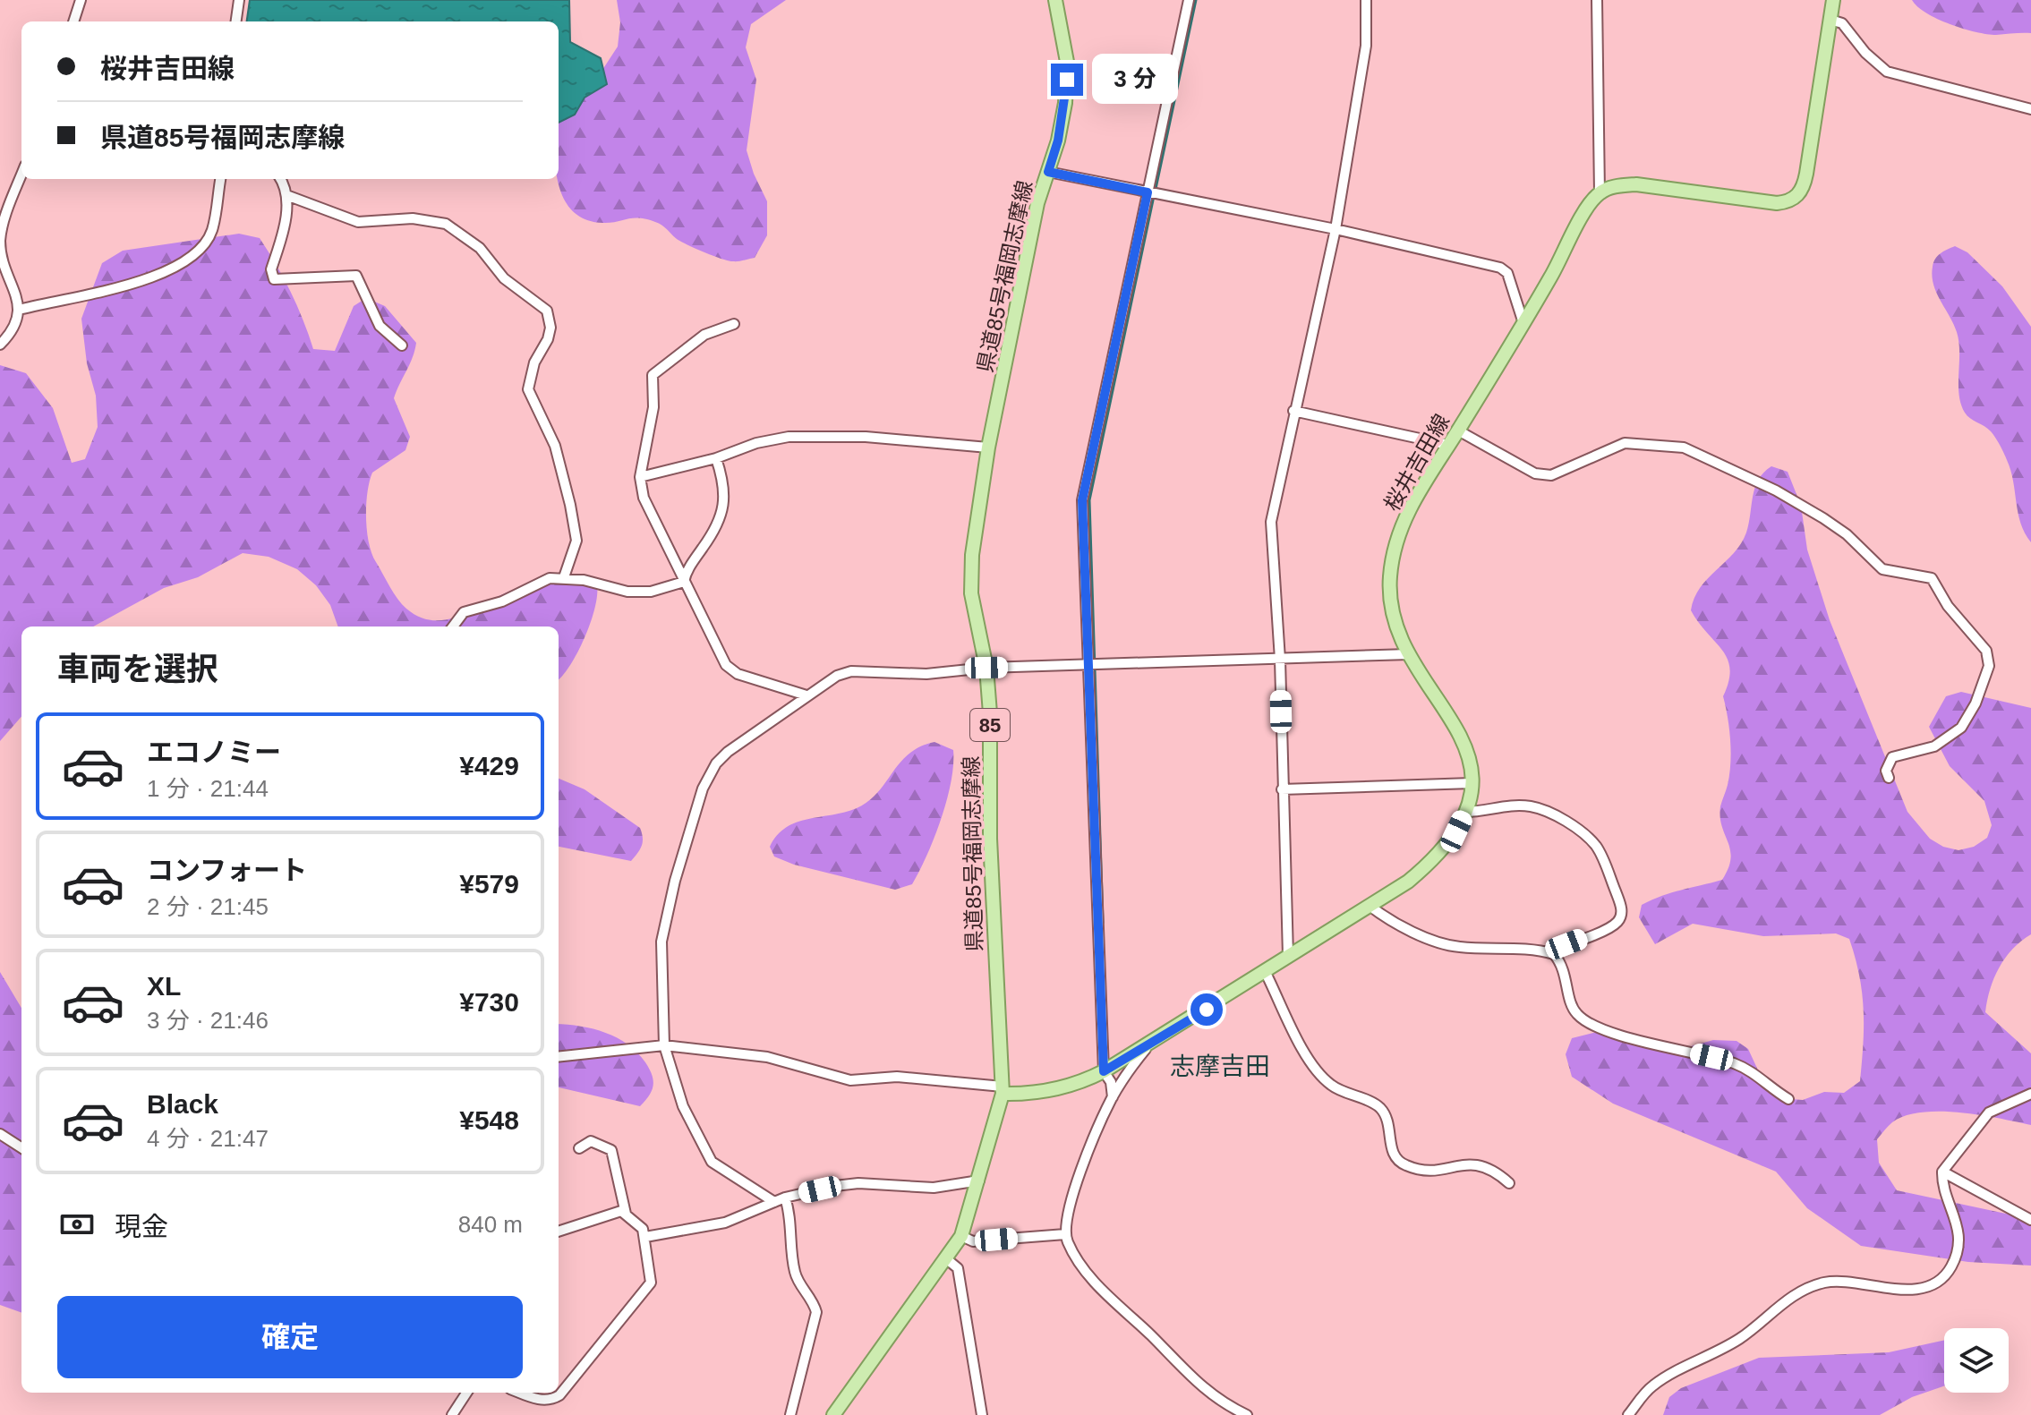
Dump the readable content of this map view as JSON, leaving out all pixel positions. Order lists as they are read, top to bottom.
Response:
{
  "streets": {
    "main road": ["県道85号福岡志摩線", "桜井吉田線", "85"]
  },
  "crossings": [
    ["県道85号福岡志摩線", "桜井吉田線"]
  ],
  "districts": ["志摩吉田"],
  "page": {
    "banner": ["桜井吉田線", "県道85号福岡志摩線"],
    "bubble": "3 分",
    "heading": "車両を選択",
    "list": [
      {
        "name": "エコノミー",
        "note": "1 分 · 21:44",
        "value": "¥429"
      },
      {
        "name": "コンフォート",
        "note": "2 分 · 21:45",
        "value": "¥579"
      },
      {
        "name": "XL",
        "note": "3 分 · 21:46",
        "value": "¥730"
      },
      {
        "name": "Black",
        "note": "4 分 · 21:47",
        "value": "¥548"
      }
    ],
    "pay": ["現金", "840 m"],
    "buttons": "確定"
  }
}
